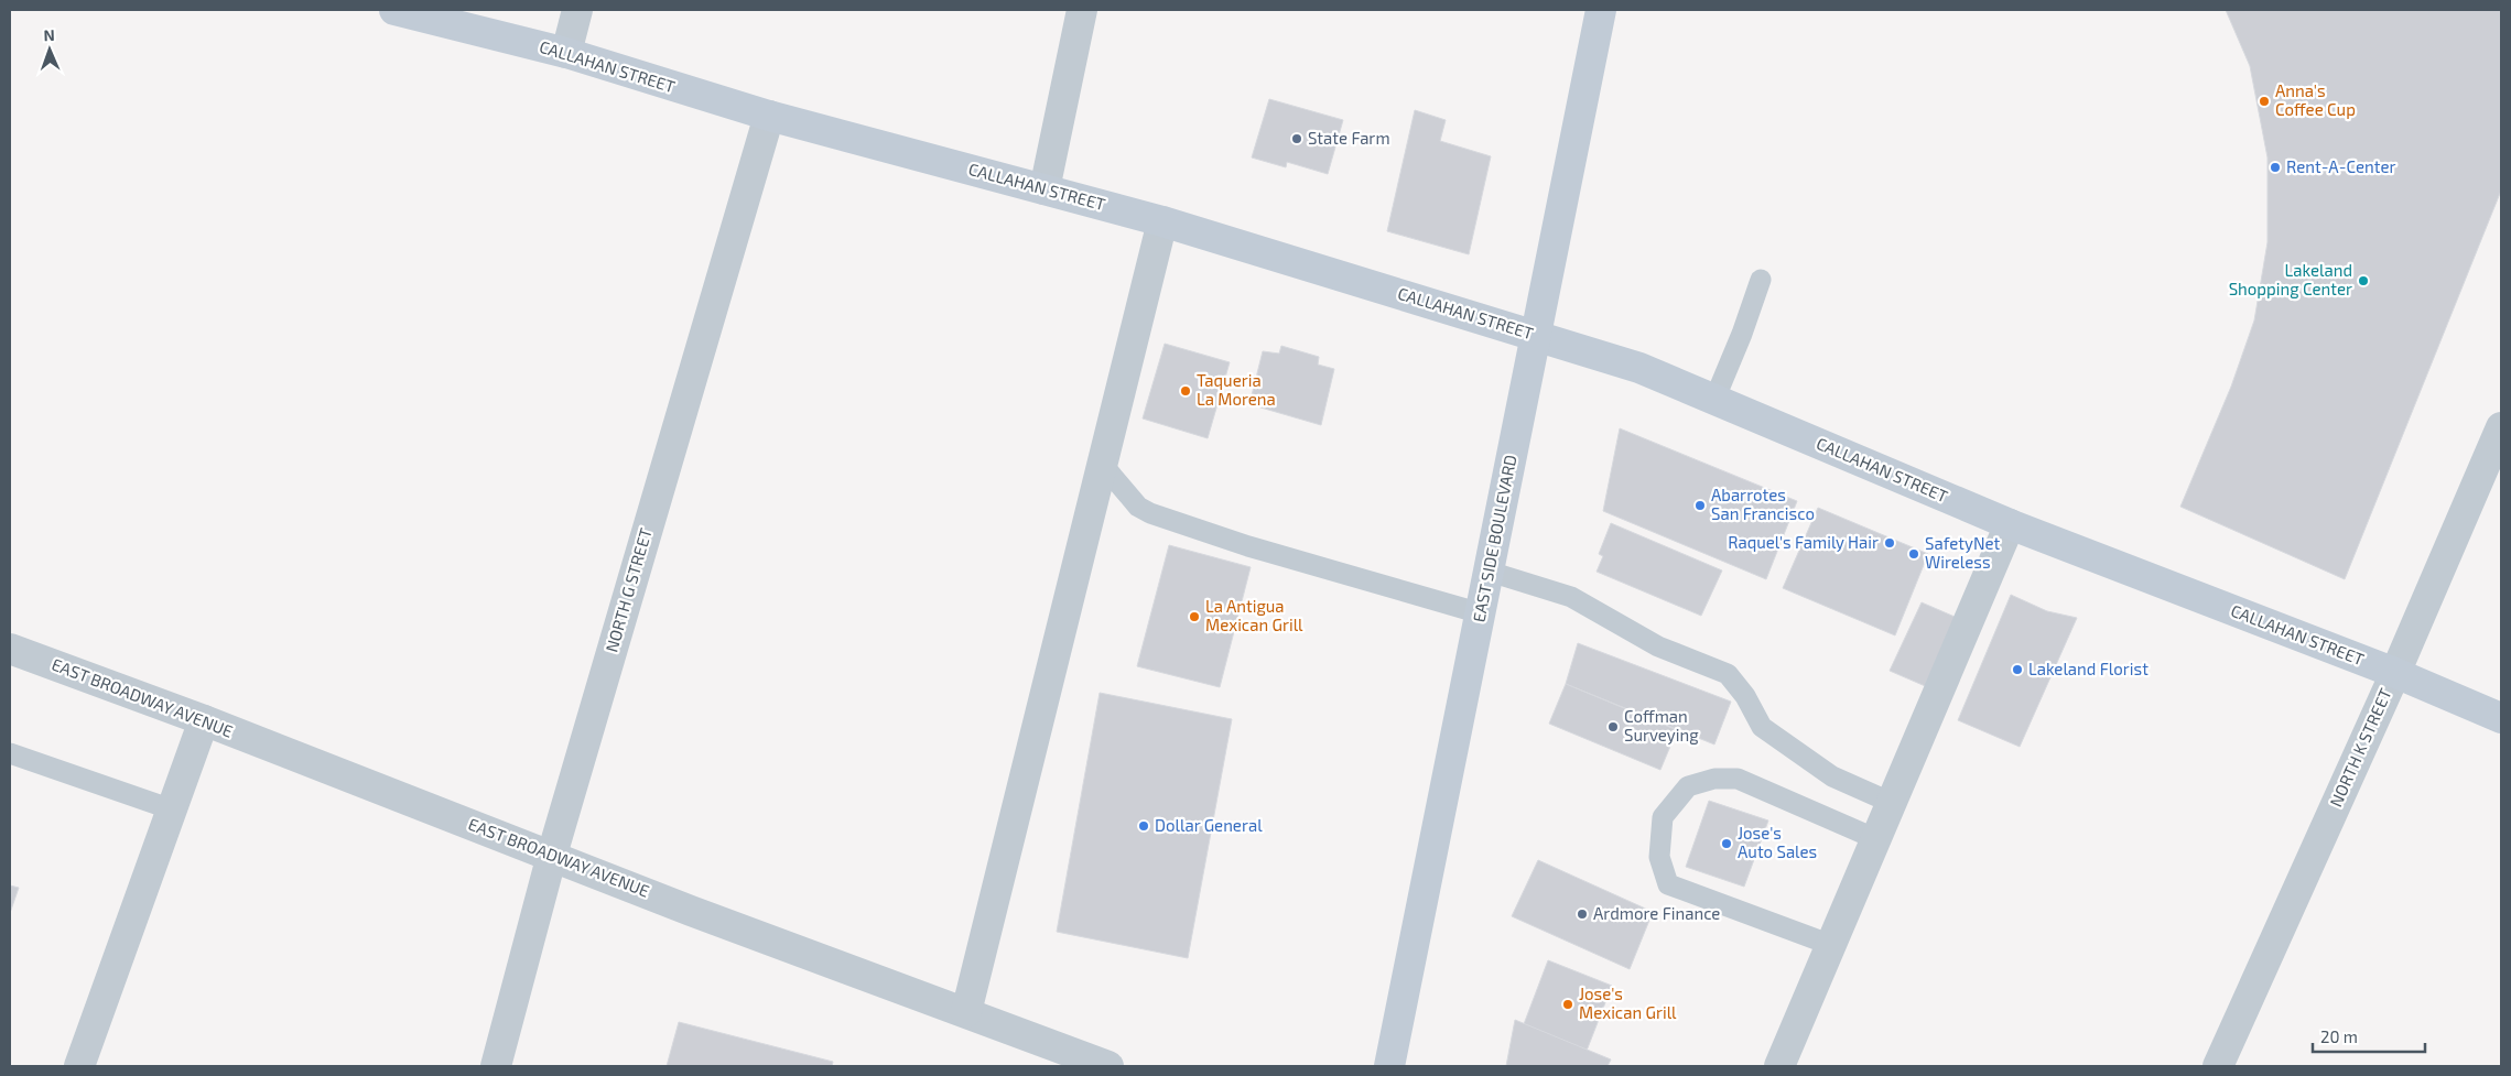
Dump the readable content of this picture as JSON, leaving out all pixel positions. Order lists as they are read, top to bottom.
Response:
{
  "streets": {
    "street": [
      "CALLAHAN STREET",
      "EAST SIDE BOULEVARD",
      "NORTH G STREET",
      "EAST BROADWAY AVENUE",
      "NORTH K STREET"
    ]
  },
  "crossings": [
    ["CALLAHAN STREET", "EAST SIDE BOULEVARD"],
    ["CALLAHAN STREET", "NORTH G STREET"],
    ["CALLAHAN STREET", "NORTH K STREET"],
    ["NORTH G STREET", "EAST BROADWAY AVENUE"]
  ],
  "places": [
    "Anna's Coffee Cup",
    "State Farm",
    "Rent-A-Center",
    "Lakeland Shopping Center",
    "Taqueria La Morena",
    "Abarrotes San Francisco",
    "Raquel's Family Hair",
    "SafetyNet Wireless",
    "La Antigua Mexican Grill",
    "Lakeland Florist",
    "Coffman Surveying",
    "Dollar General",
    "Jose's Auto Sales",
    "Ardmore Finance",
    "Jose's Mexican Grill"
  ],
  "scale_bar": "20 m",
  "north": "top"
}
